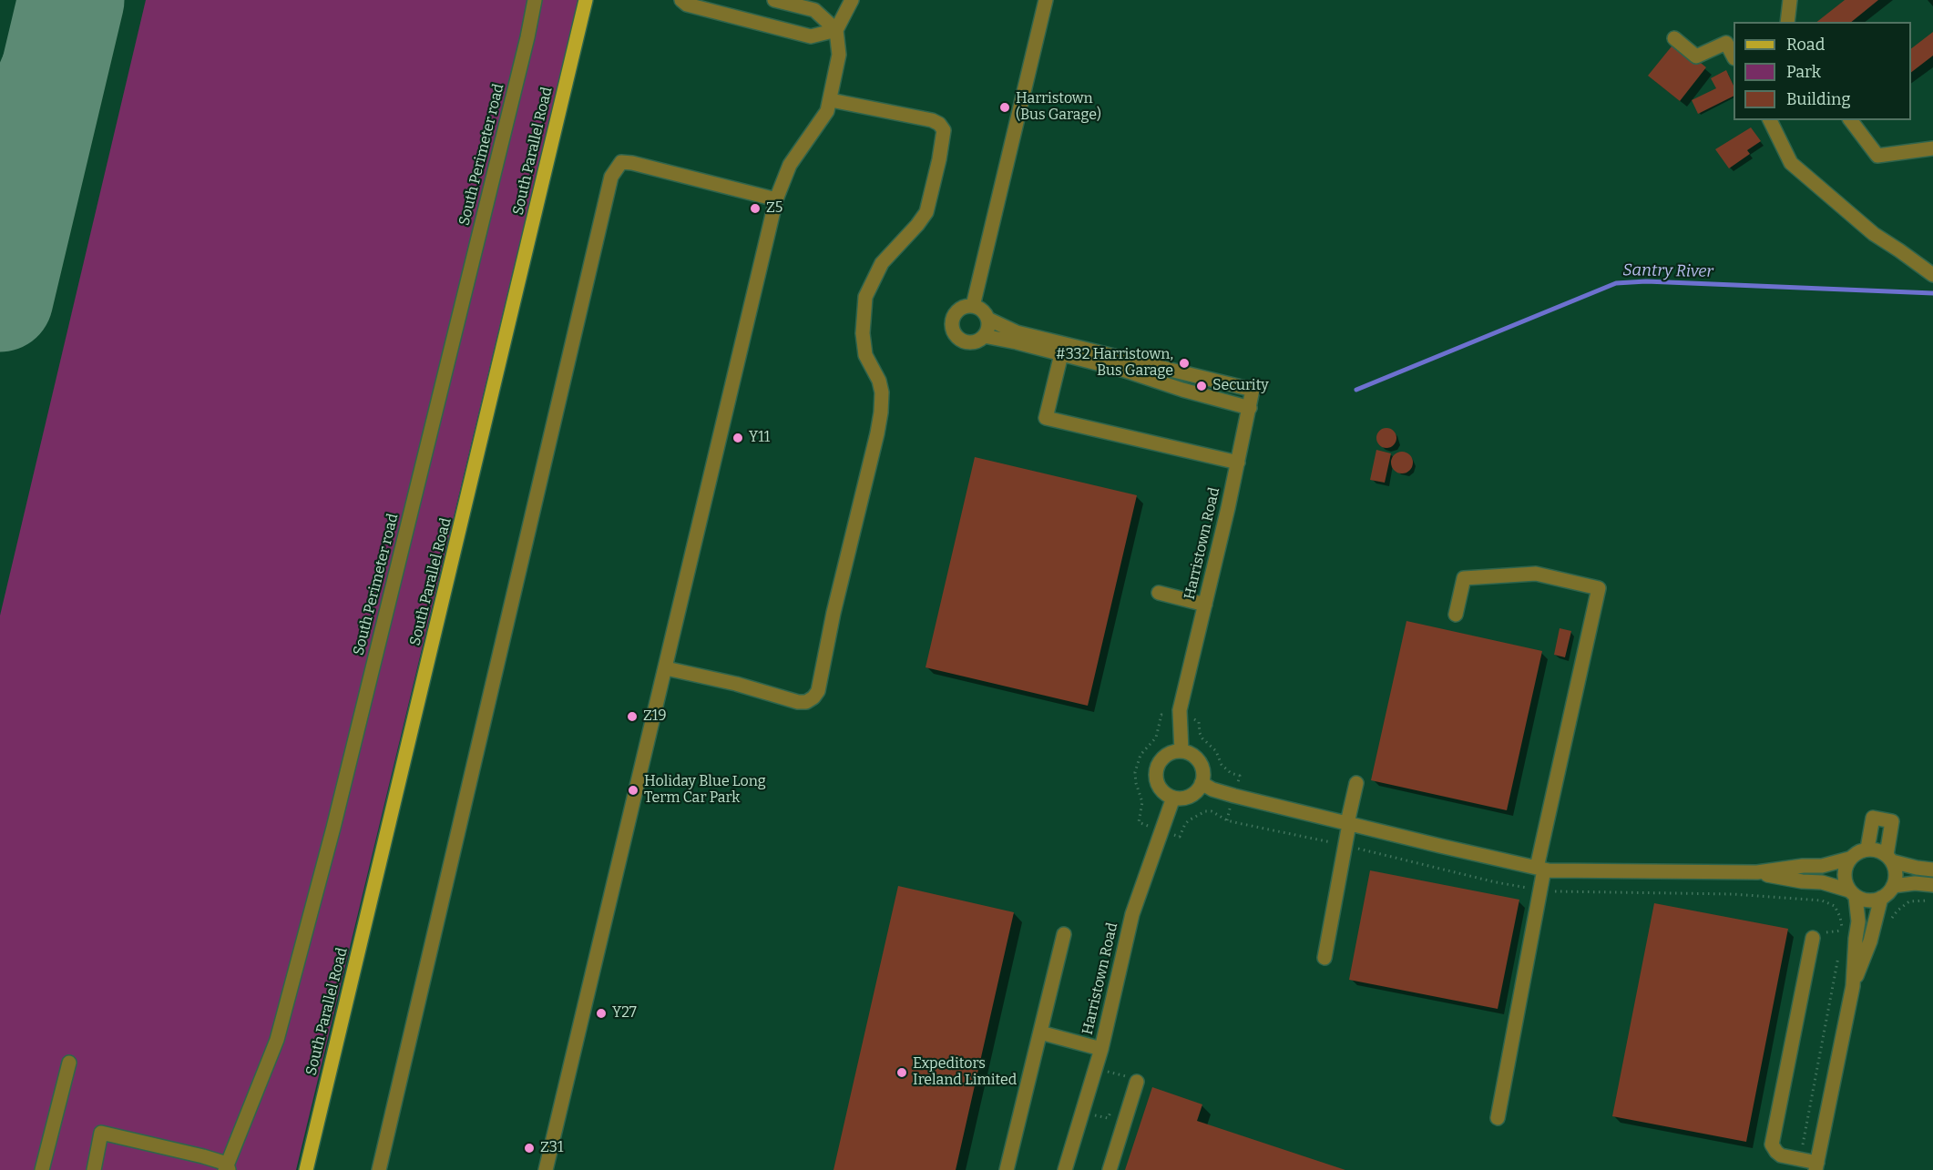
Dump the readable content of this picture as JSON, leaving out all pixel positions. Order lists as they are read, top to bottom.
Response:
{
  "streets": {
    "main road": ["South Parallel Road"],
    "street": ["South Perimeter road", "Harristown Road"]
  },
  "water": ["Santry River"],
  "places": [
    "Harristown (Bus Garage)",
    "Z5",
    "#332 Harristown, Bus Garage",
    "Security",
    "Y11",
    "Z19",
    "Holiday Blue Long Term Car Park",
    "Y27",
    "Expeditors Ireland Limited",
    "Z31"
  ],
  "legend": ["Road", "Park", "Building"]
}
